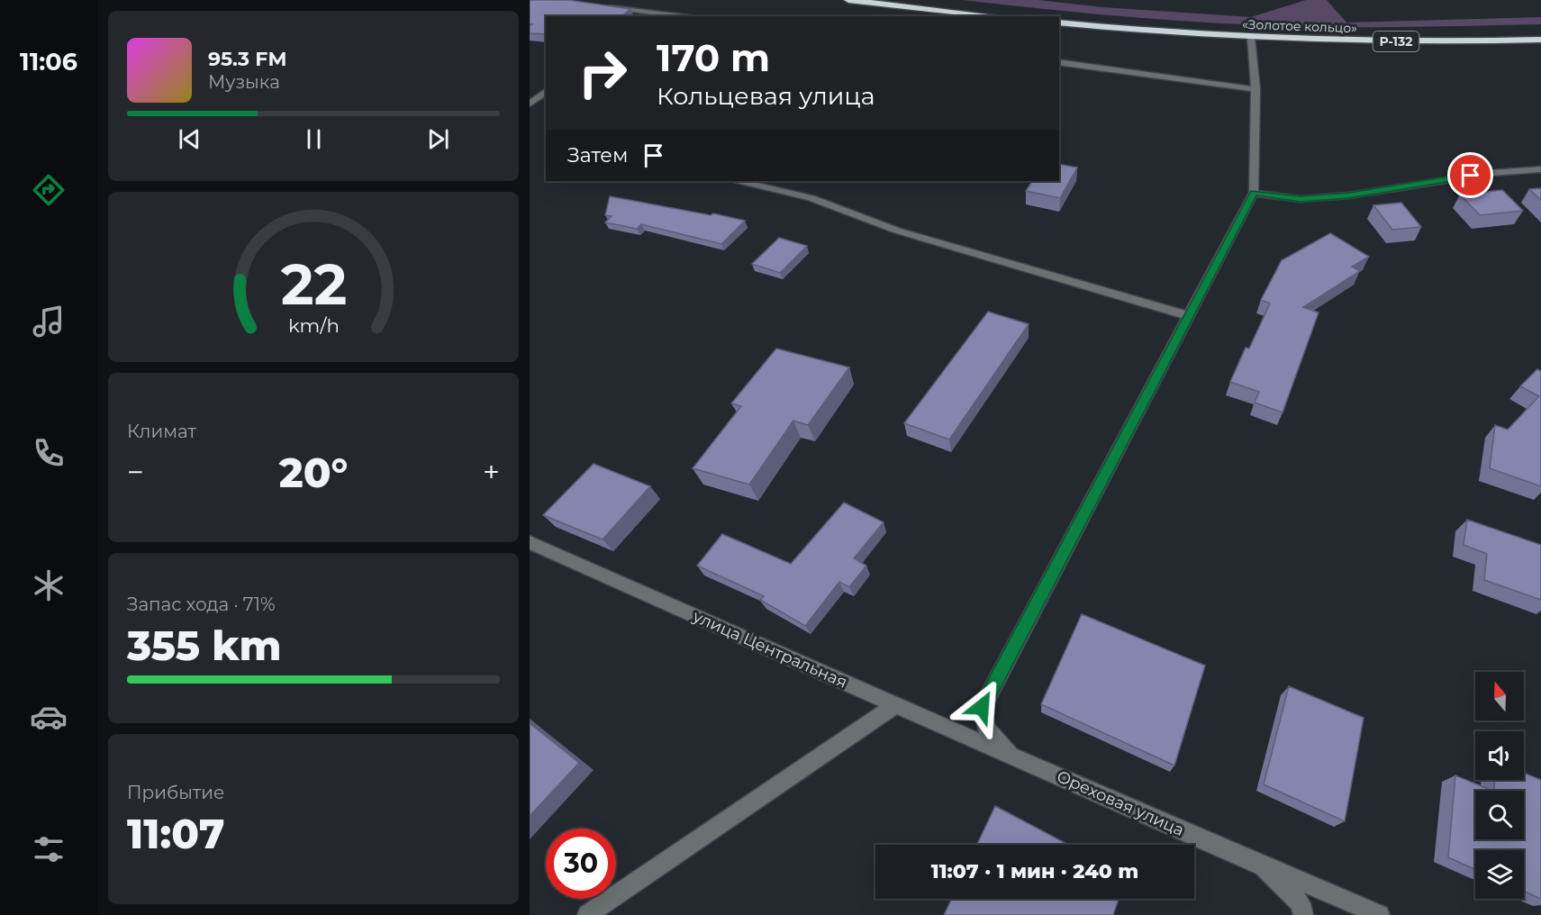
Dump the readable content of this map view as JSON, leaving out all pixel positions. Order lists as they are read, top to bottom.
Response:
{
  "streets": {
    "highway": ["«Золотое кольцо»", "Р-132"],
    "street": ["улица Центральная", "Ореховая улица"]
  },
  "crossings": [
    ["улица Центральная", "Ореховая улица"]
  ],
  "north": "top",
  "page": {
    "tabs": "11:06",
    "turn": ["170 m", "Кольцевая улица"],
    "song": ["95.3 FM", "Музыка"],
    "then": "Затем",
    "tile": [
      "Климат",
      ["Запас хода · 71%", "355 km"],
      ["Прибытие", "11:07"]
    ],
    "heat": ["−", "20°", "+"],
    "limit": "30",
    "trip": "11:07 · 1 мин · 240 m",
    "gauge": ["22", "km/h"]
  }
}
